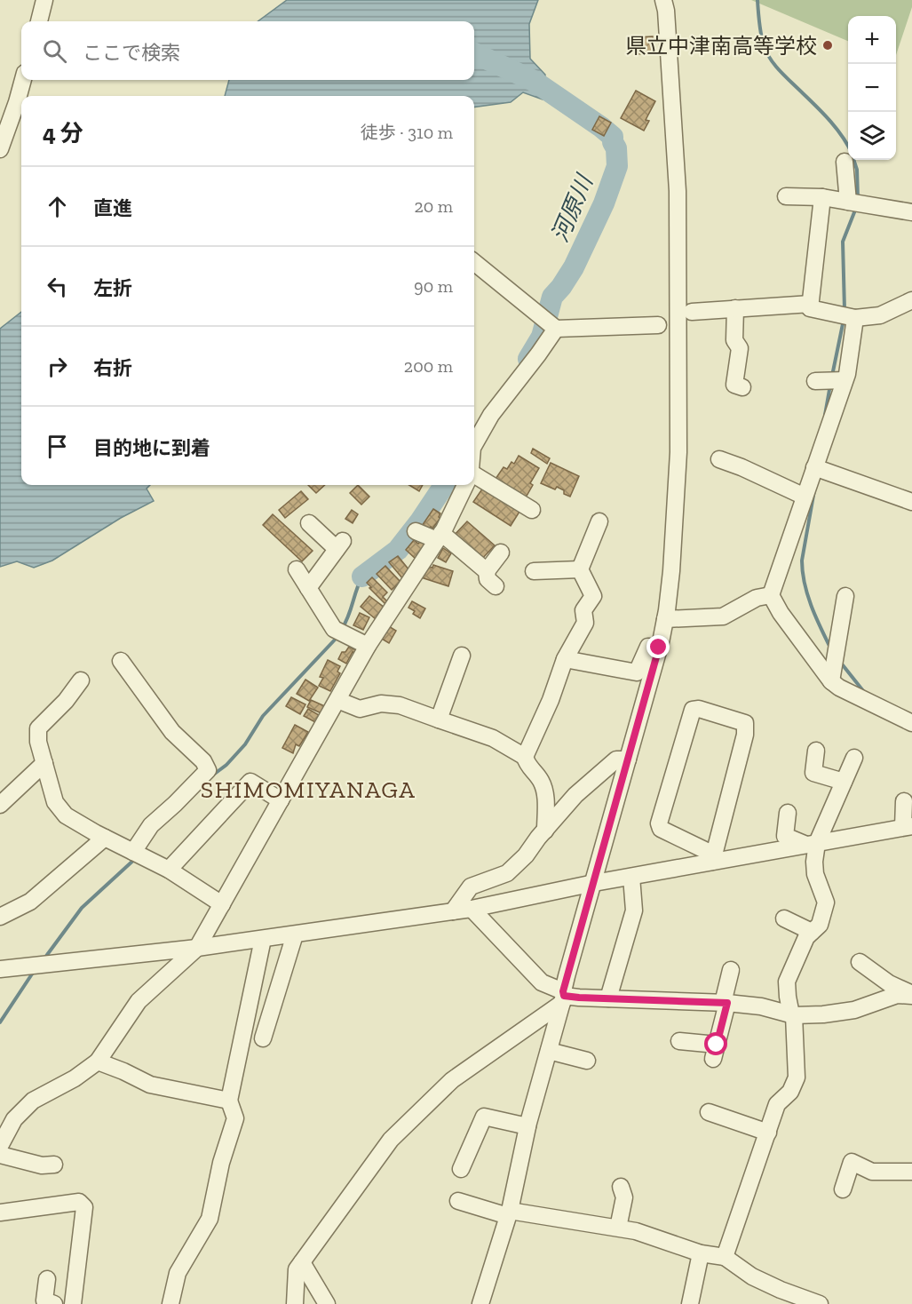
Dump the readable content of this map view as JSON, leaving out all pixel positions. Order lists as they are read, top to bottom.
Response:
{
  "districts": ["SHIMOMIYANAGA"],
  "water": ["河原川"],
  "places": ["県立中津南高等学校"],
  "page": {
    "map_buttons": ["+", "−"],
    "search": "ここで検索",
    "heading": ["4 分", "徒歩 · 310 m"],
    "list": [
      ["直進", "20 m"],
      ["左折", "90 m"],
      ["右折", "200 m"],
      "目的地に到着"
    ]
  }
}
